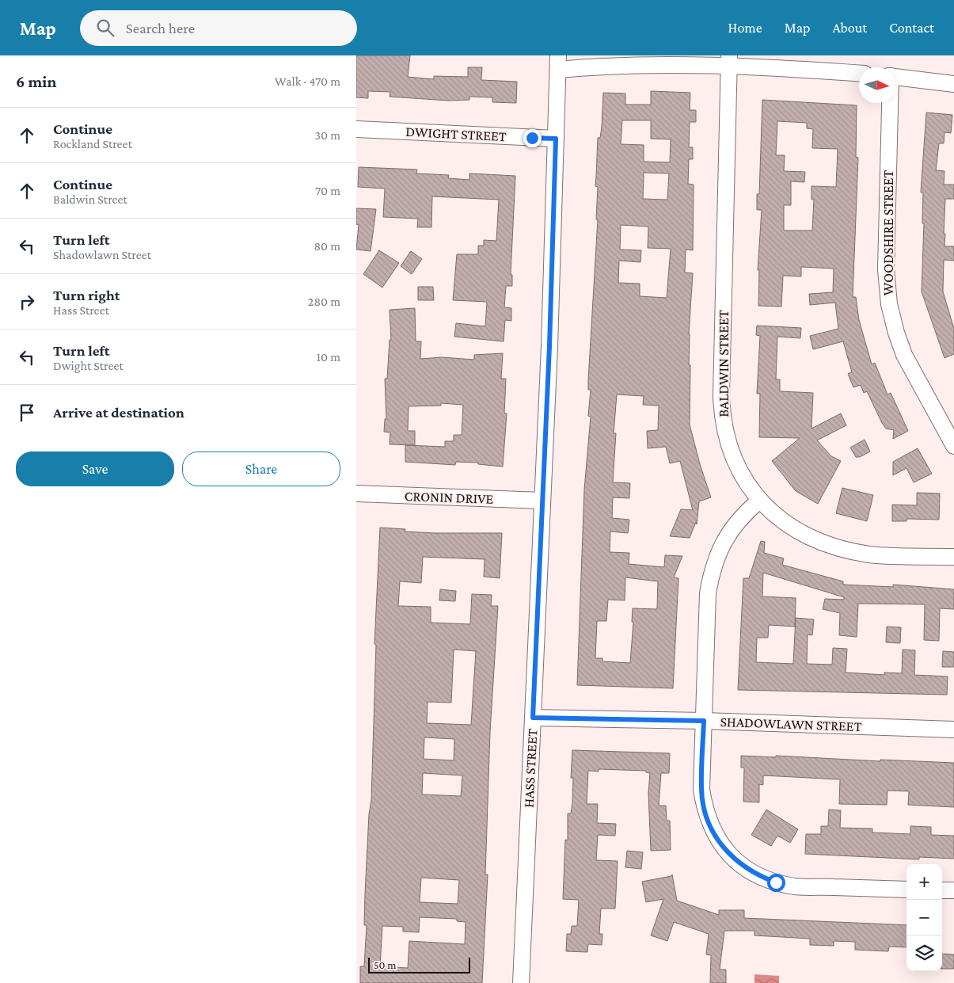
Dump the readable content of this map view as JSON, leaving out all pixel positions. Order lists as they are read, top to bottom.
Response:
{
  "streets": {
    "street": [
      "DWIGHT STREET",
      "WOODSHIRE STREET",
      "BALDWIN STREET",
      "CRONIN DRIVE",
      "SHADOWLAWN STREET",
      "HASS STREET"
    ]
  },
  "crossings": [
    ["DWIGHT STREET", "HASS STREET"],
    ["CRONIN DRIVE", "HASS STREET"],
    ["SHADOWLAWN STREET", "HASS STREET"]
  ],
  "scale_bar": "50 m",
  "north": "right",
  "page": {
    "header": "Map",
    "search": "Search here",
    "nav": [
      "Home",
      "Map",
      "About",
      "Contact"
    ],
    "heading": ["6 min", "Walk · 470 m"],
    "list": [
      ["Continue", "Rockland Street", "30 m"],
      ["Continue", "Baldwin Street", "70 m"],
      ["Turn left", "Shadowlawn Street", "80 m"],
      ["Turn right", "Hass Street", "280 m"],
      ["Turn left", "Dwight Street", "10 m"],
      "Arrive at destination"
    ],
    "buttons": ["Save", "Share"],
    "map_buttons": ["+", "−"],
    "scale": "50 m"
  }
}
